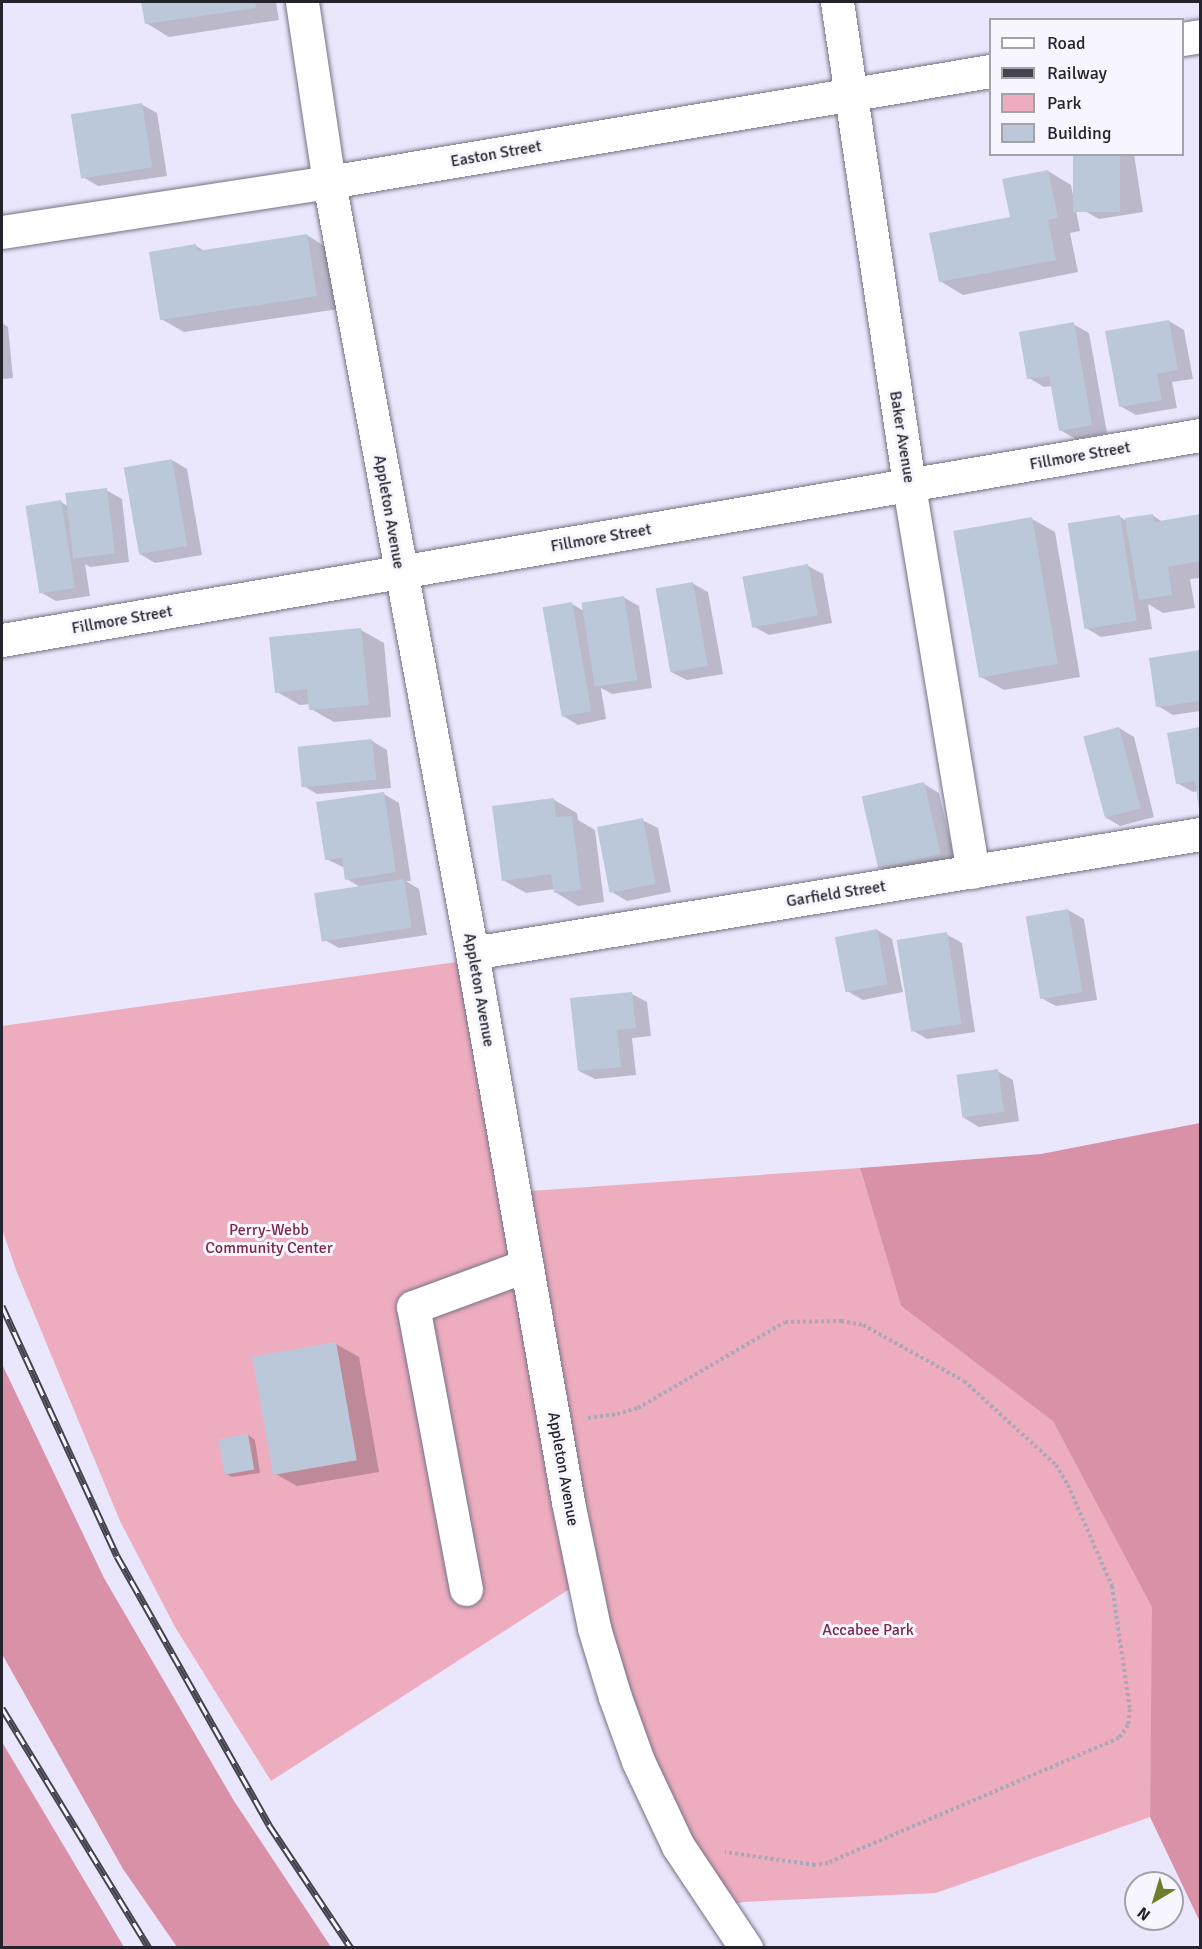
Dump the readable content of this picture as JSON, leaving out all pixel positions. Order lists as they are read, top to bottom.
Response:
{
  "streets": {
    "street": [
      "Easton Street",
      "Baker Avenue",
      "Fillmore Street",
      "Appleton Avenue",
      "Garfield Street"
    ]
  },
  "crossings": [
    ["Easton Street", "Baker Avenue"],
    ["Easton Street", "Appleton Avenue"],
    ["Baker Avenue", "Fillmore Street"],
    ["Baker Avenue", "Garfield Street"],
    ["Fillmore Street", "Appleton Avenue"],
    ["Appleton Avenue", "Garfield Street"]
  ],
  "parks": ["Perry-Webb Community Center", "Accabee Park"],
  "legend": [
    "Road",
    "Railway",
    "Park",
    "Building"
  ],
  "north": "bottom left"
}
